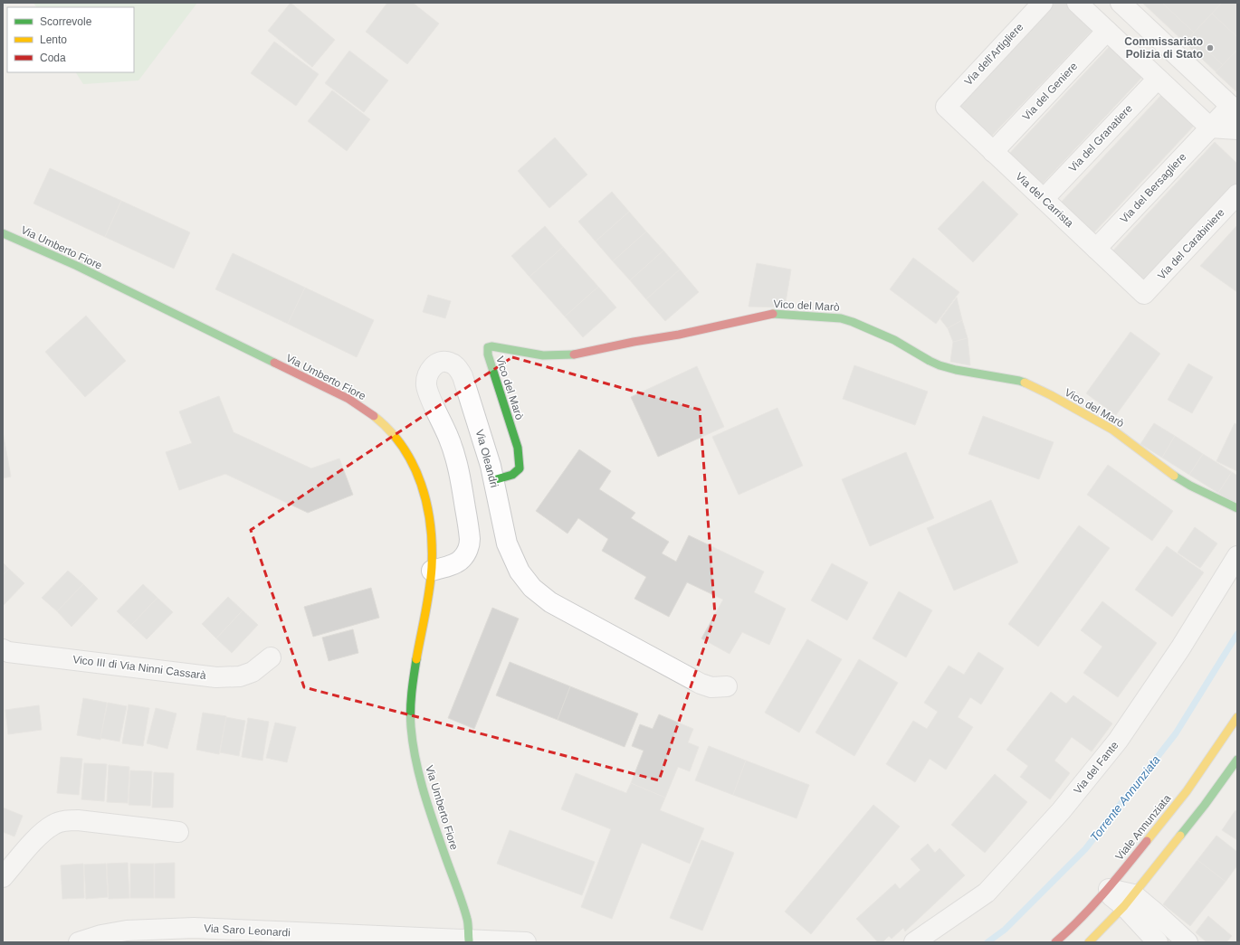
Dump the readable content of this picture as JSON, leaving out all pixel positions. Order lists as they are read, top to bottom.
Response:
{
  "streets": {
    "street": [
      "Via dell'Artigliere",
      "Via del Geniere",
      "Via del Granatiere",
      "Via del Bersagliere",
      "Via del Carrista",
      "Via del Carabiniere",
      "Via Umberto Fiore",
      "Vico del Marò",
      "Via Oleandri",
      "Vico III di Via Ninni Cassarà",
      "Via del Fante",
      "Viale Annunziata",
      "Via Saro Leonardi"
    ]
  },
  "crossings": [
    ["Via dell'Artigliere", "Via del Carrista"],
    ["Via del Geniere", "Via del Carrista"],
    ["Via del Granatiere", "Via del Carrista"],
    ["Via del Bersagliere", "Via del Carrista"],
    ["Via del Carrista", "Via del Carabiniere"],
    ["Via Umberto Fiore", "Via Oleandri"],
    ["Via Umberto Fiore", "Via Saro Leonardi"],
    ["Vico del Marò", "Via Oleandri"]
  ],
  "water": ["Torrente Annunziata"],
  "places": ["Commissariato Polizia di Stato"],
  "legend": ["Scorrevole", "Lento", "Coda"]
}
